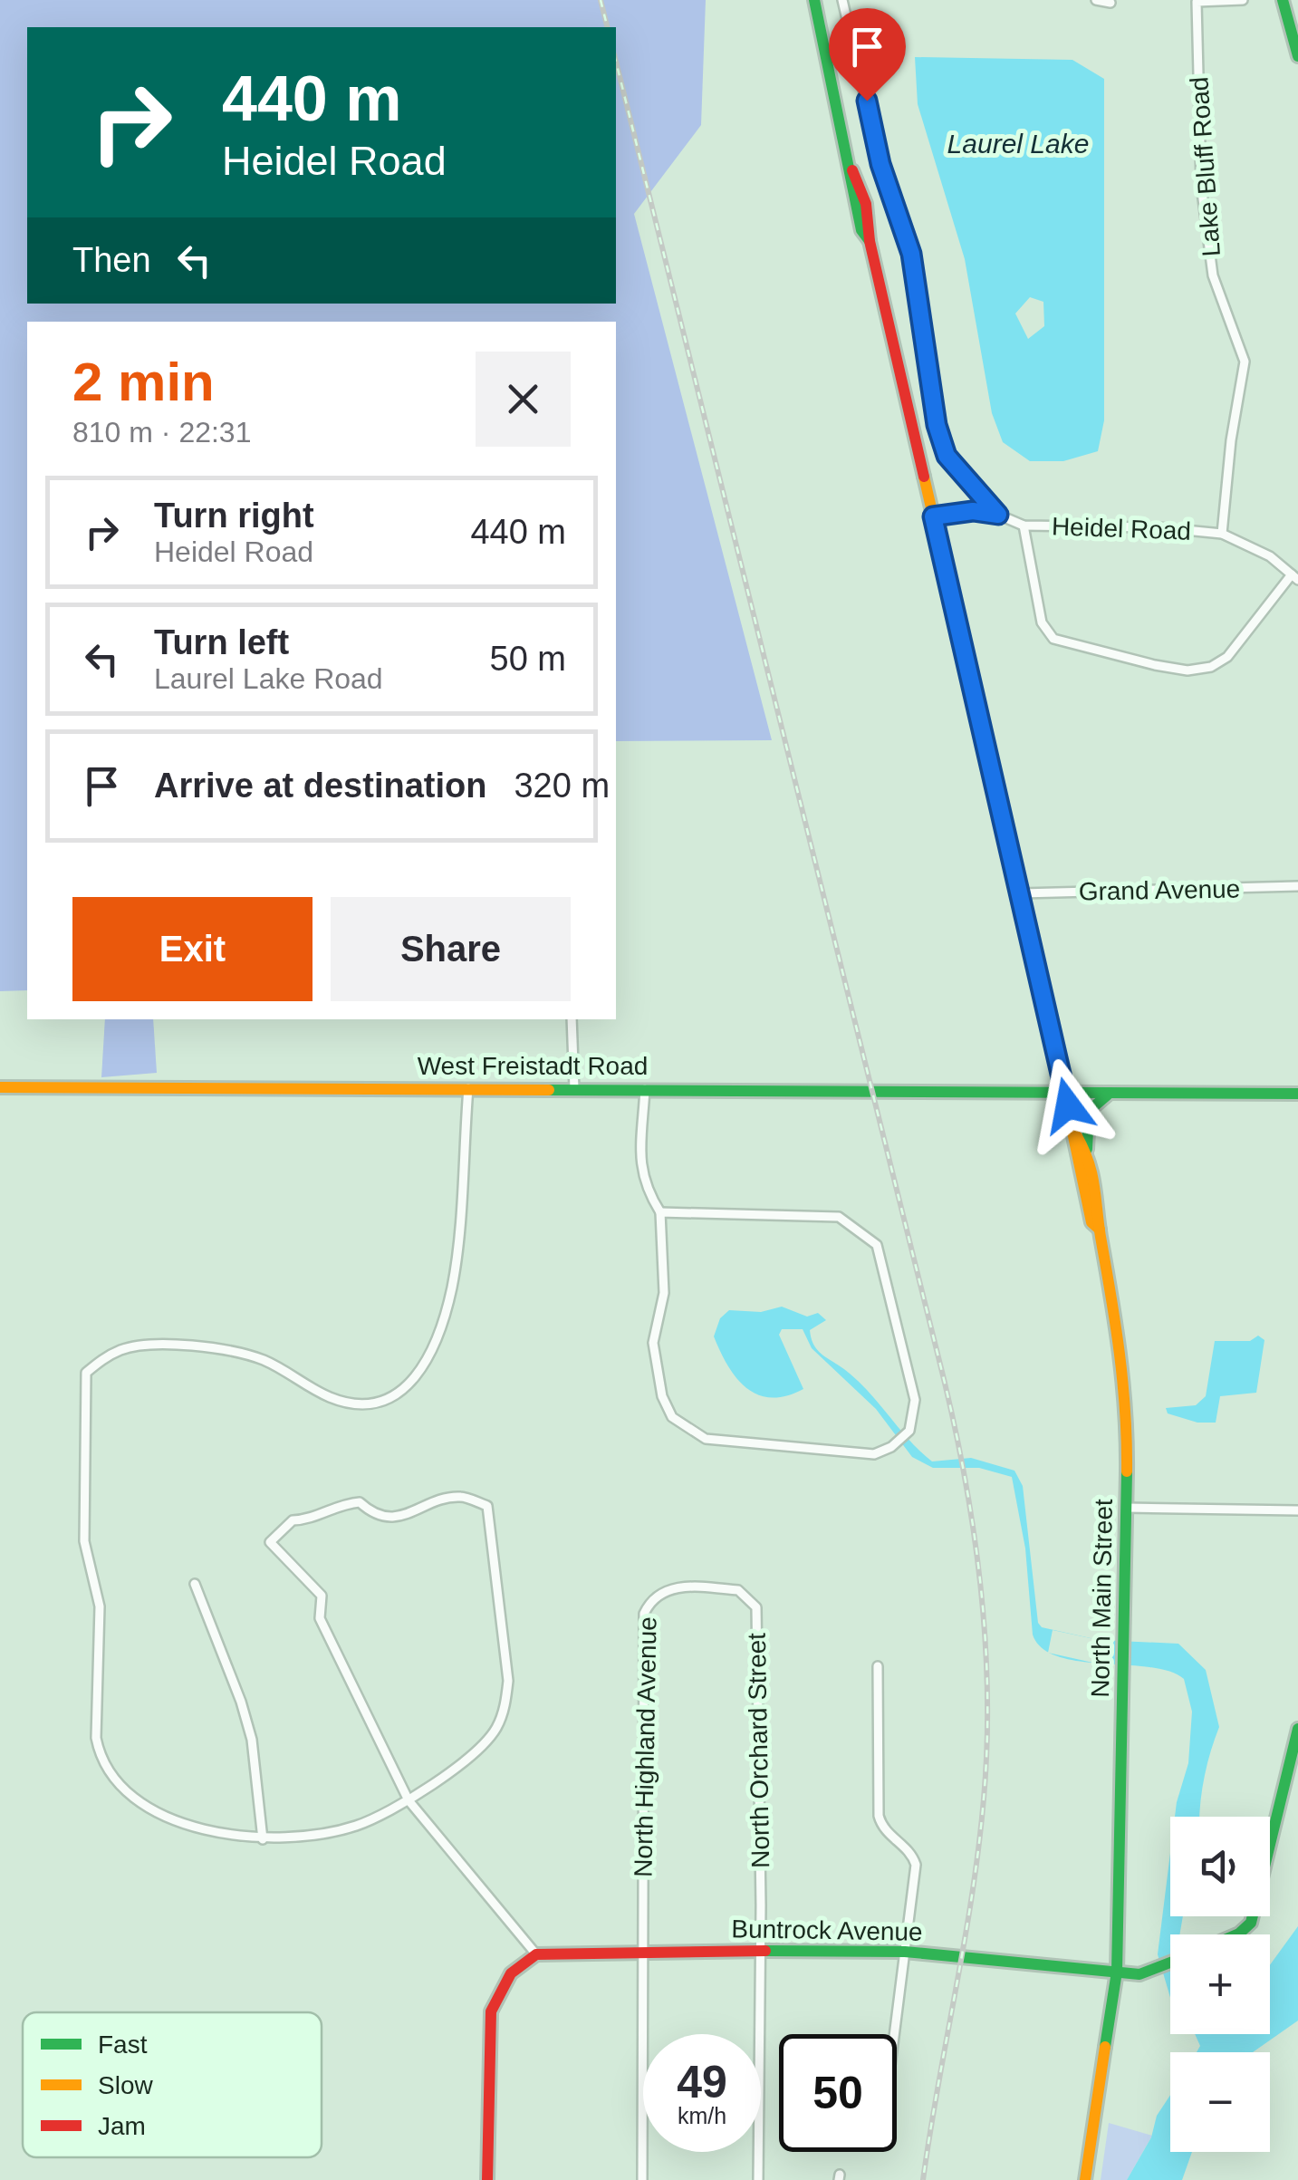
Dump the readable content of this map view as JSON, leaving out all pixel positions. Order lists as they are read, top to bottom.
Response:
{
  "streets": {
    "street": [
      "Lake Bluff Road",
      "Heidel Road",
      "Grand Avenue",
      "West Freistadt Road",
      "North Main Street",
      "North Highland Avenue",
      "North Orchard Street",
      "Buntrock Avenue"
    ]
  },
  "crossings": [
    ["Lake Bluff Road", "Heidel Road"],
    ["Heidel Road", "North Main Street"],
    ["Grand Avenue", "North Main Street"],
    ["West Freistadt Road", "North Main Street"],
    ["North Main Street", "Buntrock Avenue"],
    ["North Highland Avenue", "North Orchard Street"],
    ["North Highland Avenue", "Buntrock Avenue"],
    ["North Orchard Street", "Buntrock Avenue"]
  ],
  "water": ["Laurel Lake"],
  "legend": ["Fast", "Slow", "Jam"],
  "page": {
    "turn": ["440 m", "Heidel Road"],
    "then": "Then",
    "heading": ["2 min", "810 m · 22:31"],
    "list": [
      {
        "name": "Turn right",
        "note": "Heidel Road",
        "value": "440 m"
      },
      {
        "name": "Turn left",
        "note": "Laurel Lake Road",
        "value": "50 m"
      },
      {
        "name": "Arrive at destination",
        "value": "320 m"
      }
    ],
    "buttons": ["Exit", "Share"],
    "map_buttons": ["+", "−"],
    "speed": "49 km/h",
    "limit": "50"
  }
}
